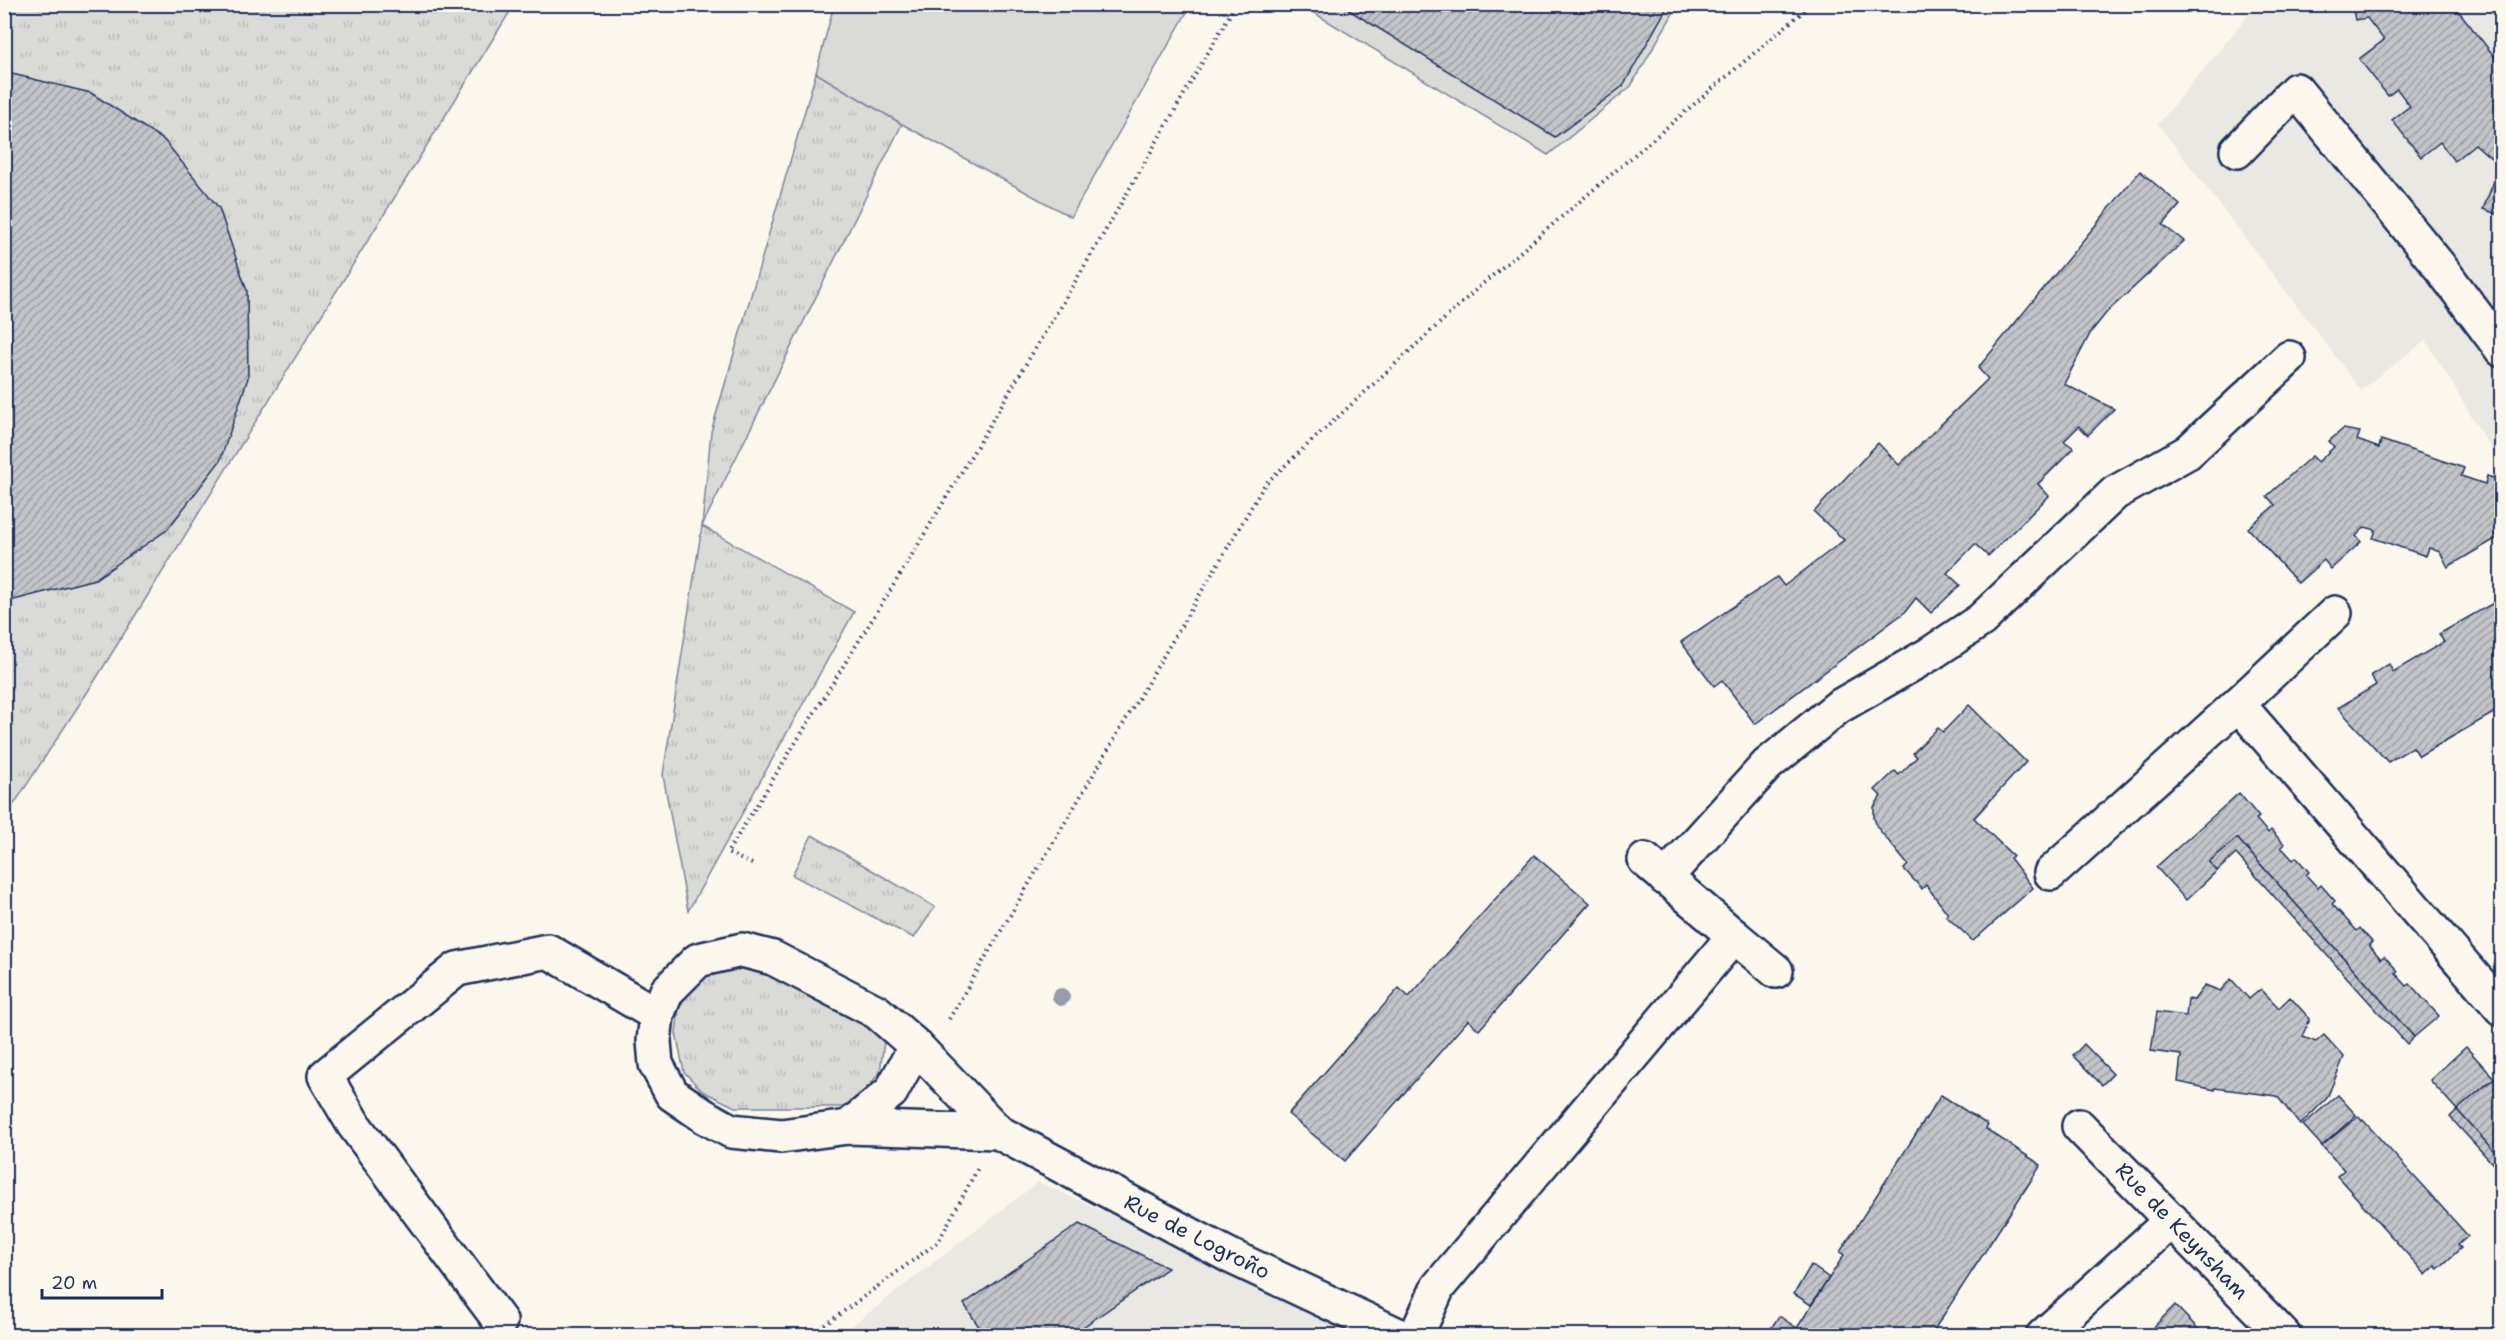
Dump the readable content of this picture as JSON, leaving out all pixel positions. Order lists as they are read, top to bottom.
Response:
{
  "streets": {
    "street": ["Rue de Keynsham", "Rue de Logroño"]
  },
  "scale_bar": "20 m"
}
